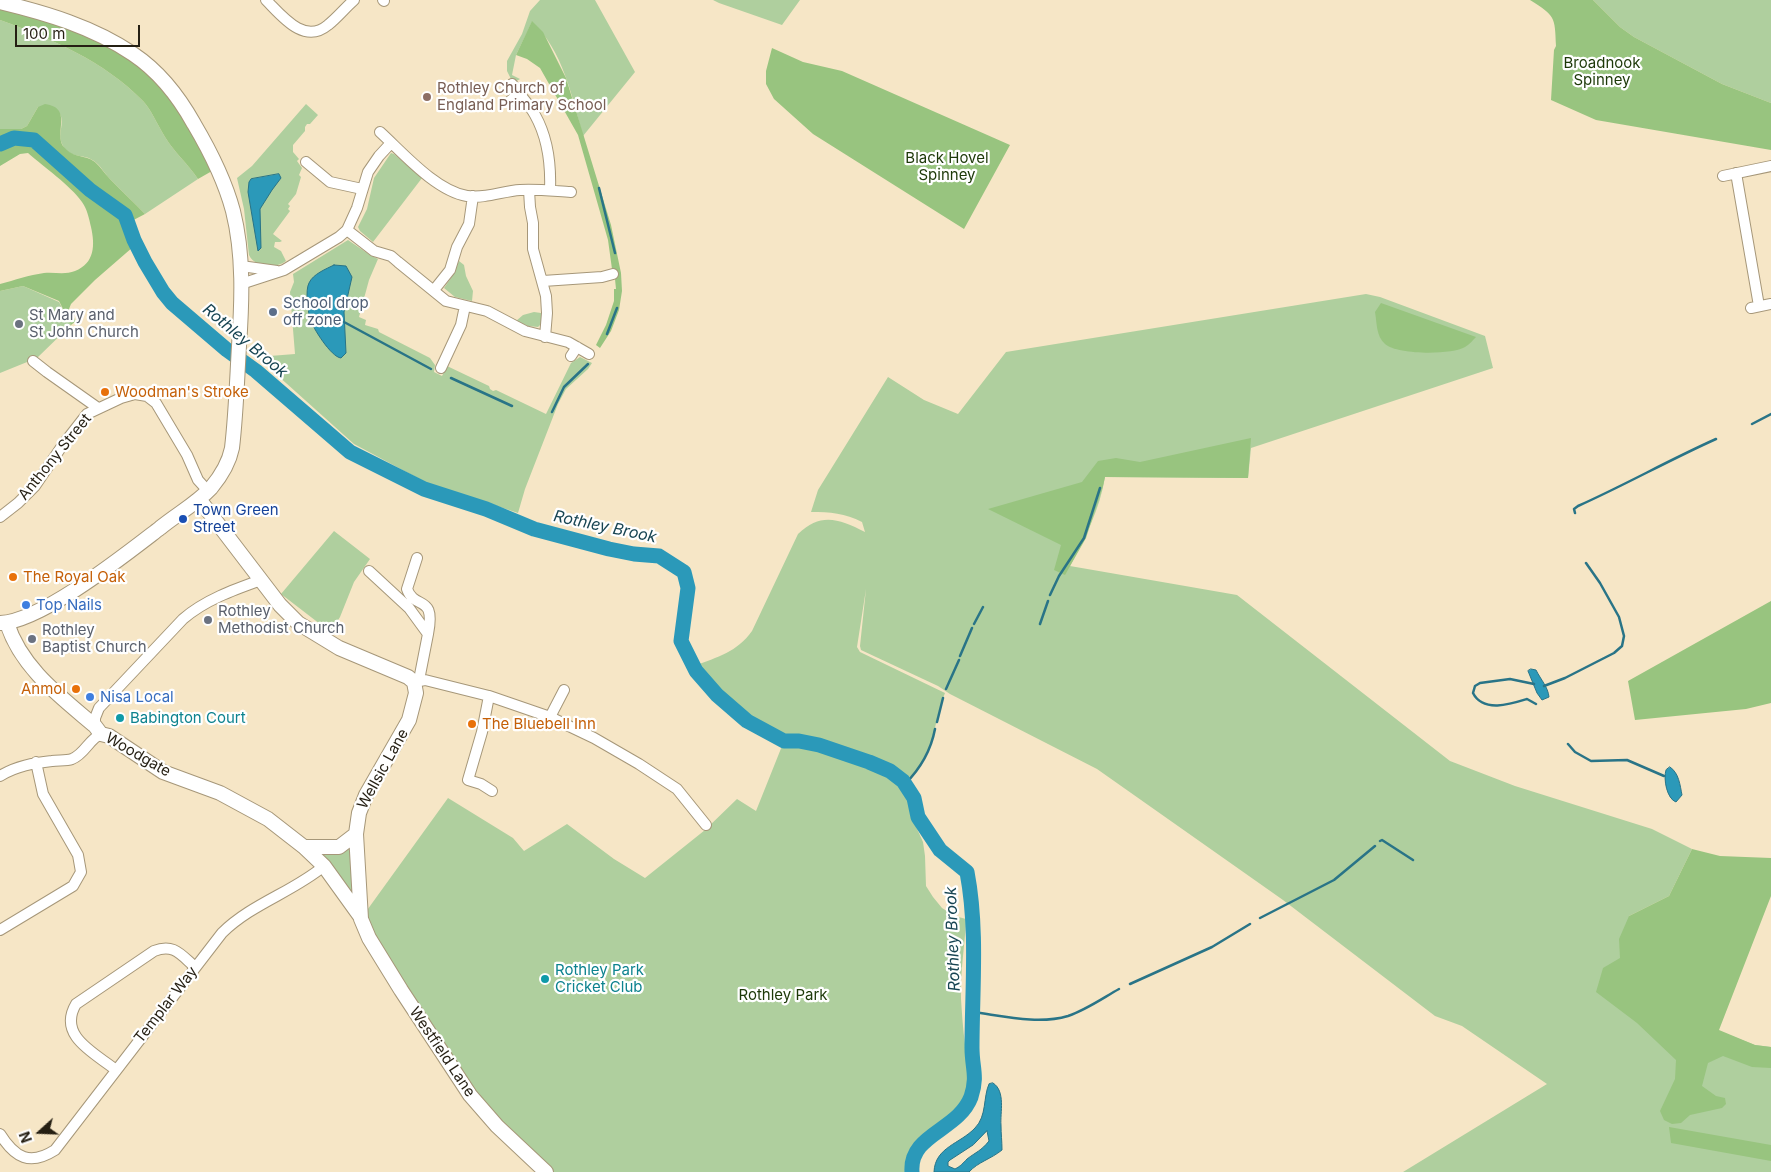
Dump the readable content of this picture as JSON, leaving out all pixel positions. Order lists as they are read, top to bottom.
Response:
{
  "streets": {
    "street": [
      "Anthony Street",
      "Woodgate",
      "Wellsic Lane",
      "Templar Way",
      "Westfield Lane"
    ]
  },
  "crossings": [
    ["Woodgate", "Wellsic Lane"],
    ["Woodgate", "Templar Way"],
    ["Woodgate", "Westfield Lane"],
    ["Wellsic Lane", "Westfield Lane"]
  ],
  "water": ["Rothley Brook"],
  "parks": ["Broadnook Spinney", "Black Hovel Spinney", "Rothley Park"],
  "places": [
    "Rothley Church of England Primary School",
    "School drop off zone",
    "St Mary and St John Church",
    "Woodman's Stroke",
    "Town Green Street",
    "The Royal Oak",
    "Top Nails",
    "Rothley Methodist Church",
    "Rothley Baptist Church",
    "Anmol",
    "Nisa Local",
    "Babington Court",
    "The Bluebell Inn",
    "Rothley Park Cricket Club"
  ],
  "scale_bar": "100 m",
  "north": "left"
}
